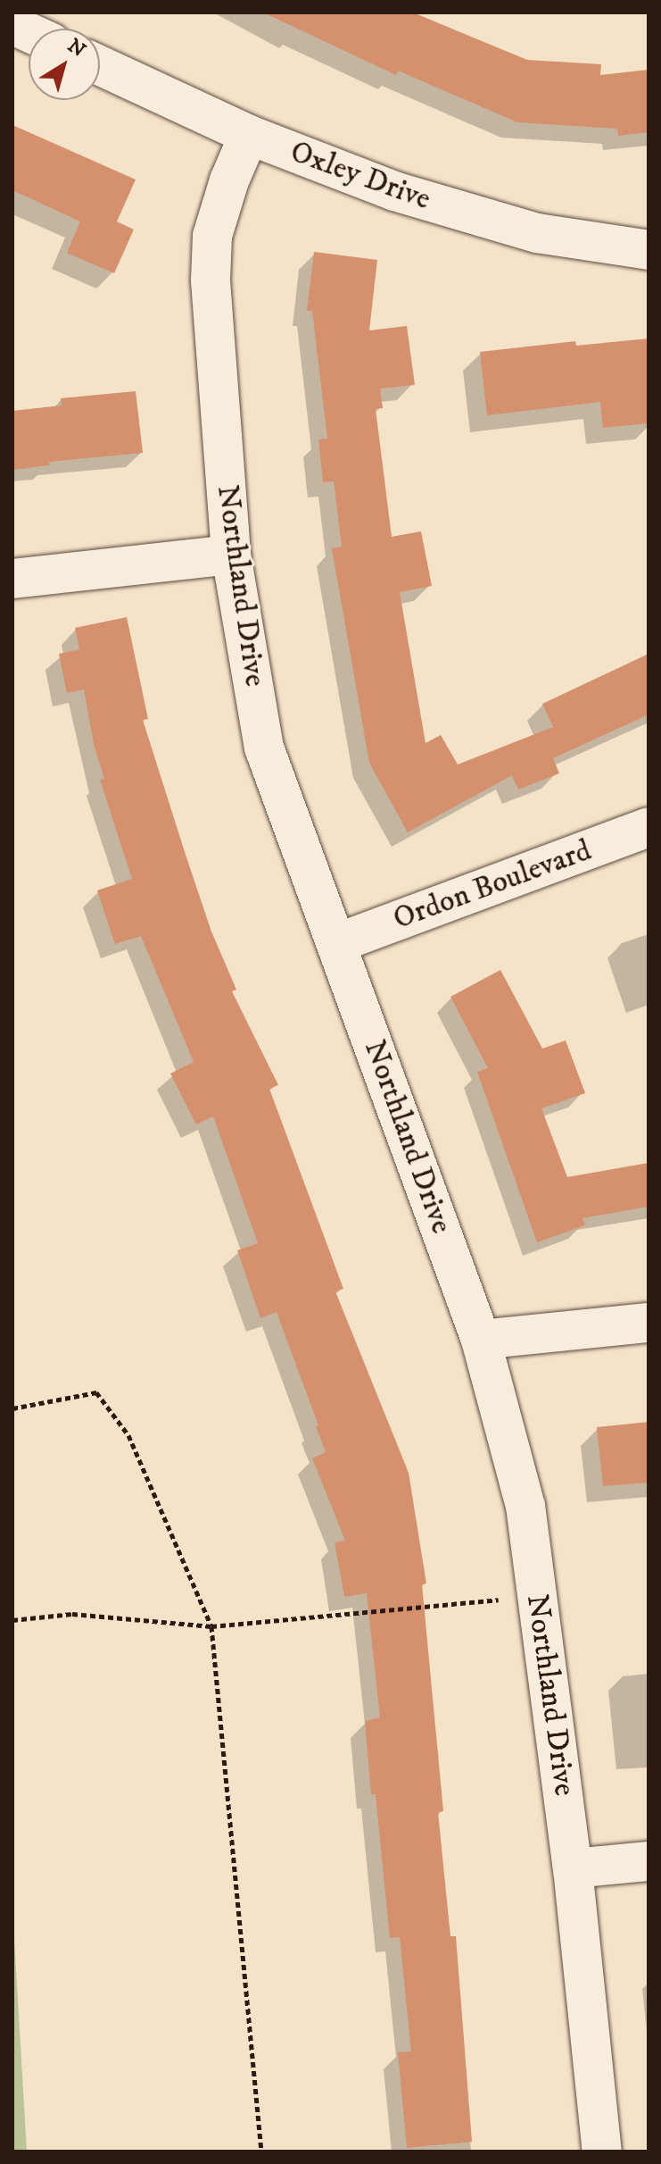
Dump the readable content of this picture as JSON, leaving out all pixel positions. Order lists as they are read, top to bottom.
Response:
{
  "streets": {
    "street": ["Oxley Drive", "Northland Drive", "Ordon Boulevard"]
  },
  "crossings": [
    ["Oxley Drive", "Northland Drive"],
    ["Northland Drive", "Ordon Boulevard"]
  ],
  "north": "top right"
}
